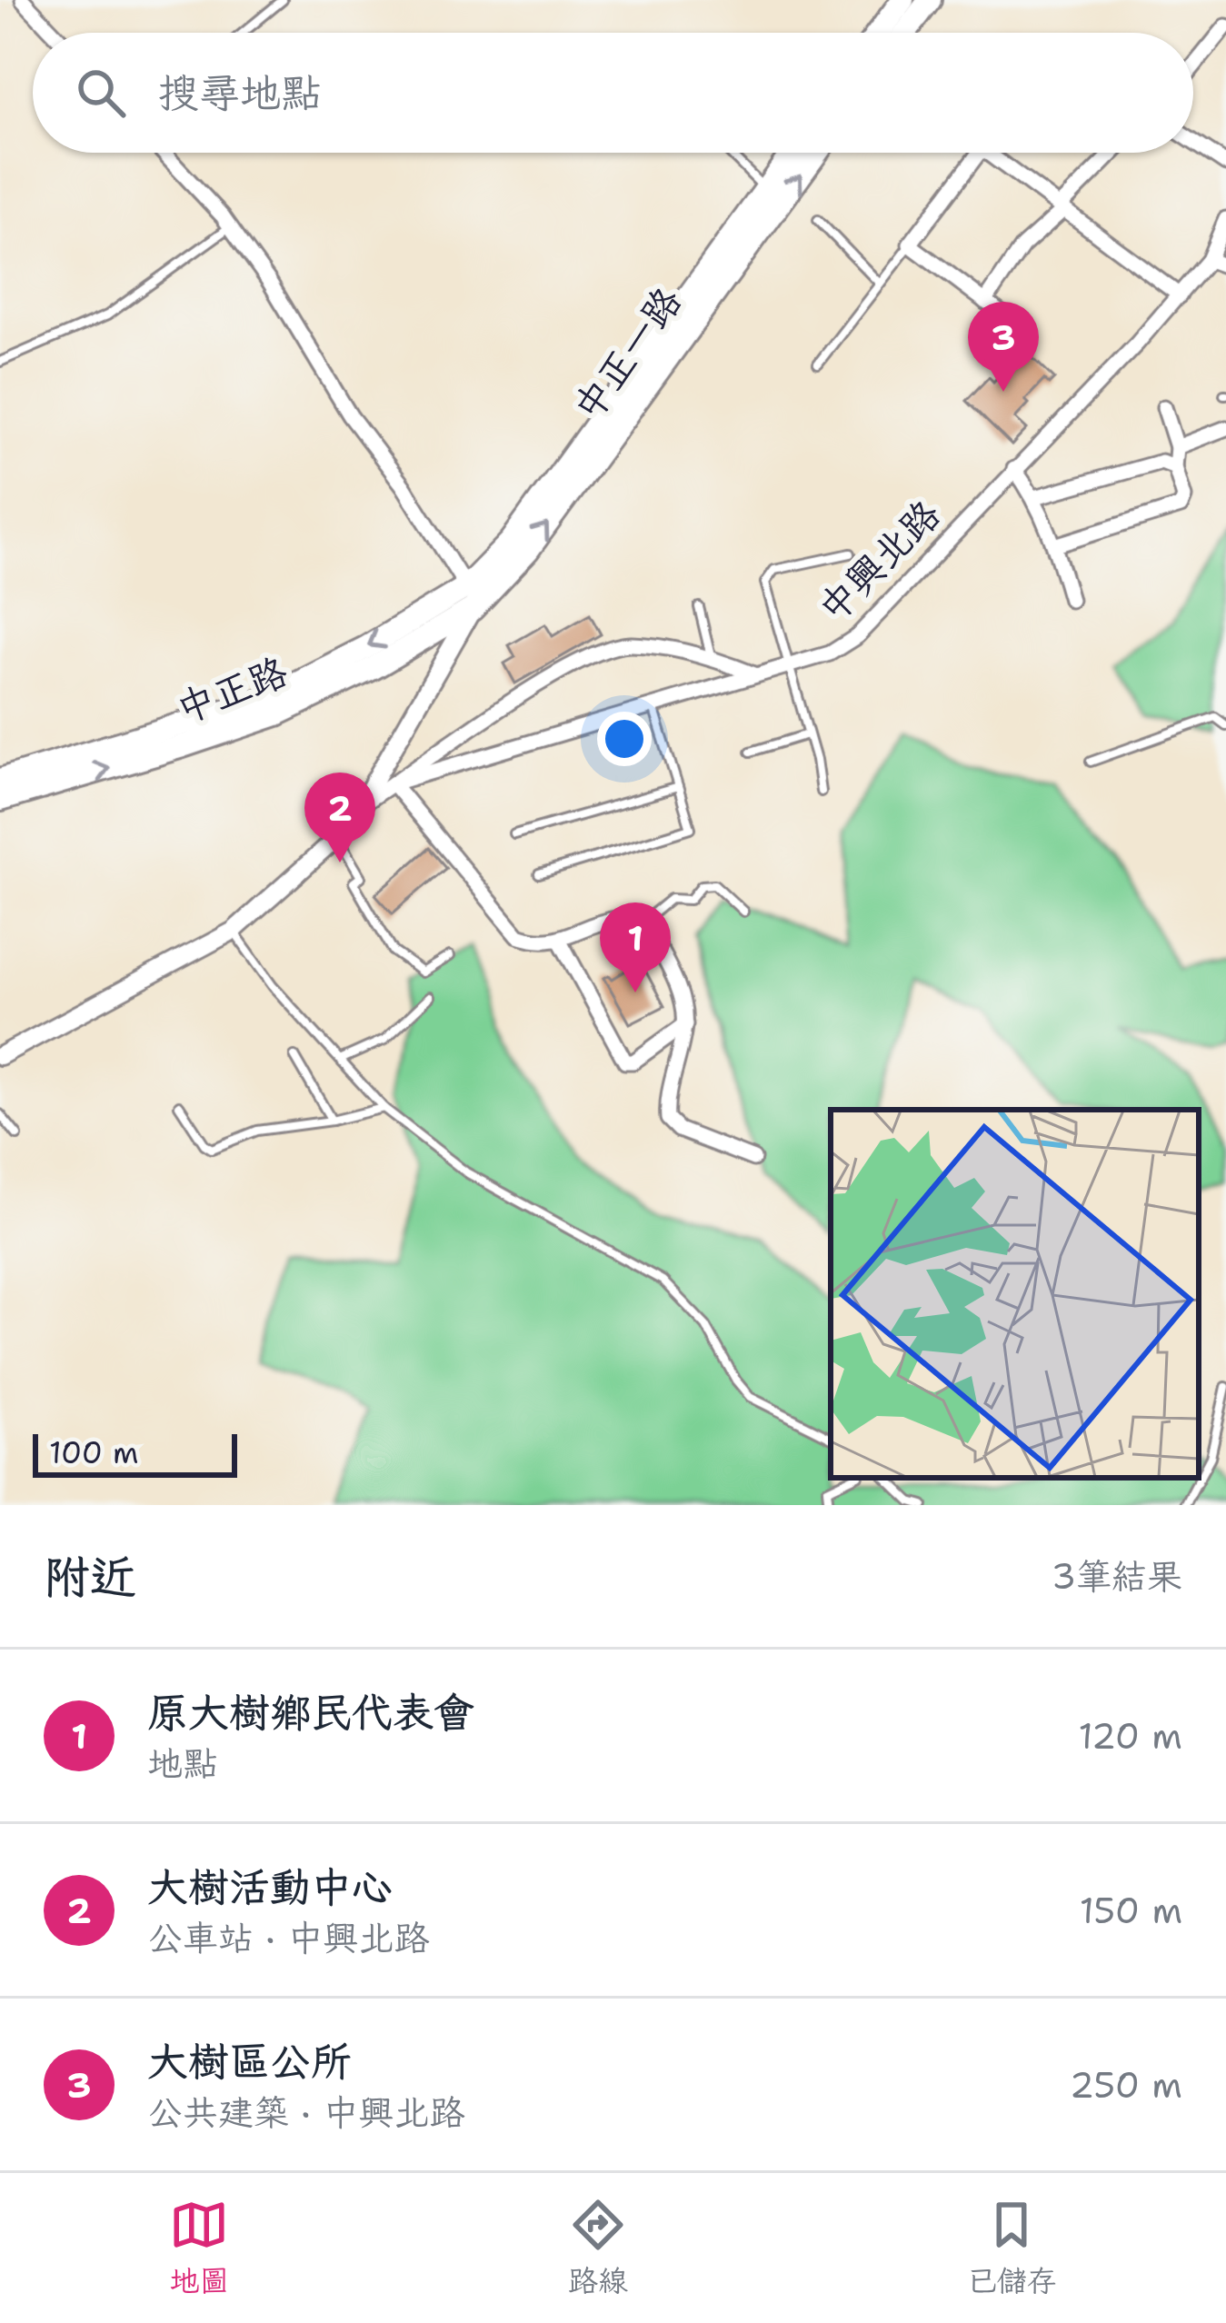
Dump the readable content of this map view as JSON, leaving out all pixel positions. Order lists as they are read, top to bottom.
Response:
{
  "streets": {
    "main road": ["中正一路", "中正路"],
    "street": ["中興北路"]
  },
  "crossings": [
    ["中正一路", "中興北路"],
    ["中正一路", "中正路"],
    ["中興北路", "中正路"]
  ],
  "scale_bar": "100 m",
  "page": {
    "search": "搜尋地點",
    "pins": ["3", "2", "1"],
    "scale": "100 m",
    "heading": ["附近", "3筆結果"],
    "list": [
      {
        "mark": "1",
        "name": "原大樹鄉民代表會",
        "note": "地點",
        "value": "120 m"
      },
      {
        "mark": "2",
        "name": "大樹活動中心",
        "note": "公車站 · 中興北路",
        "value": "150 m"
      },
      {
        "mark": "3",
        "name": "大樹區公所",
        "note": "公共建築 · 中興北路",
        "value": "250 m"
      }
    ],
    "nav": ["地圖", "路線", "已儲存"]
  }
}
